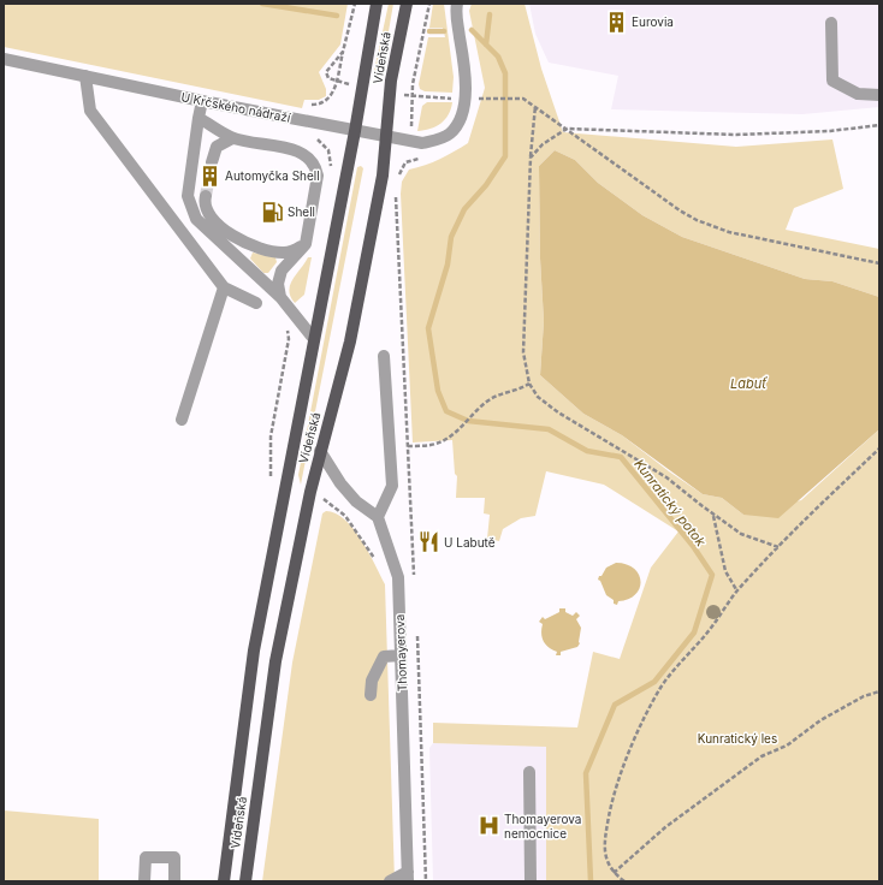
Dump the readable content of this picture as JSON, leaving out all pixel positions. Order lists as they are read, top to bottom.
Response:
{
  "streets": {
    "main road": ["Vídeňská"],
    "street": ["U Krčského nádraží", "Thomayerova"]
  },
  "crossings": [
    ["Vídeňská", "U Krčského nádraží"]
  ],
  "water": ["Labuť", "Kunratický potok"],
  "parks": ["Kunratický les"],
  "places": {
    "building": ["Eurovia", "Automyčka Shell"],
    "fuel station": ["Shell"],
    "restaurant": ["U Labutě"],
    "hospital": ["Thomayerova nemocnice"]
  }
}
